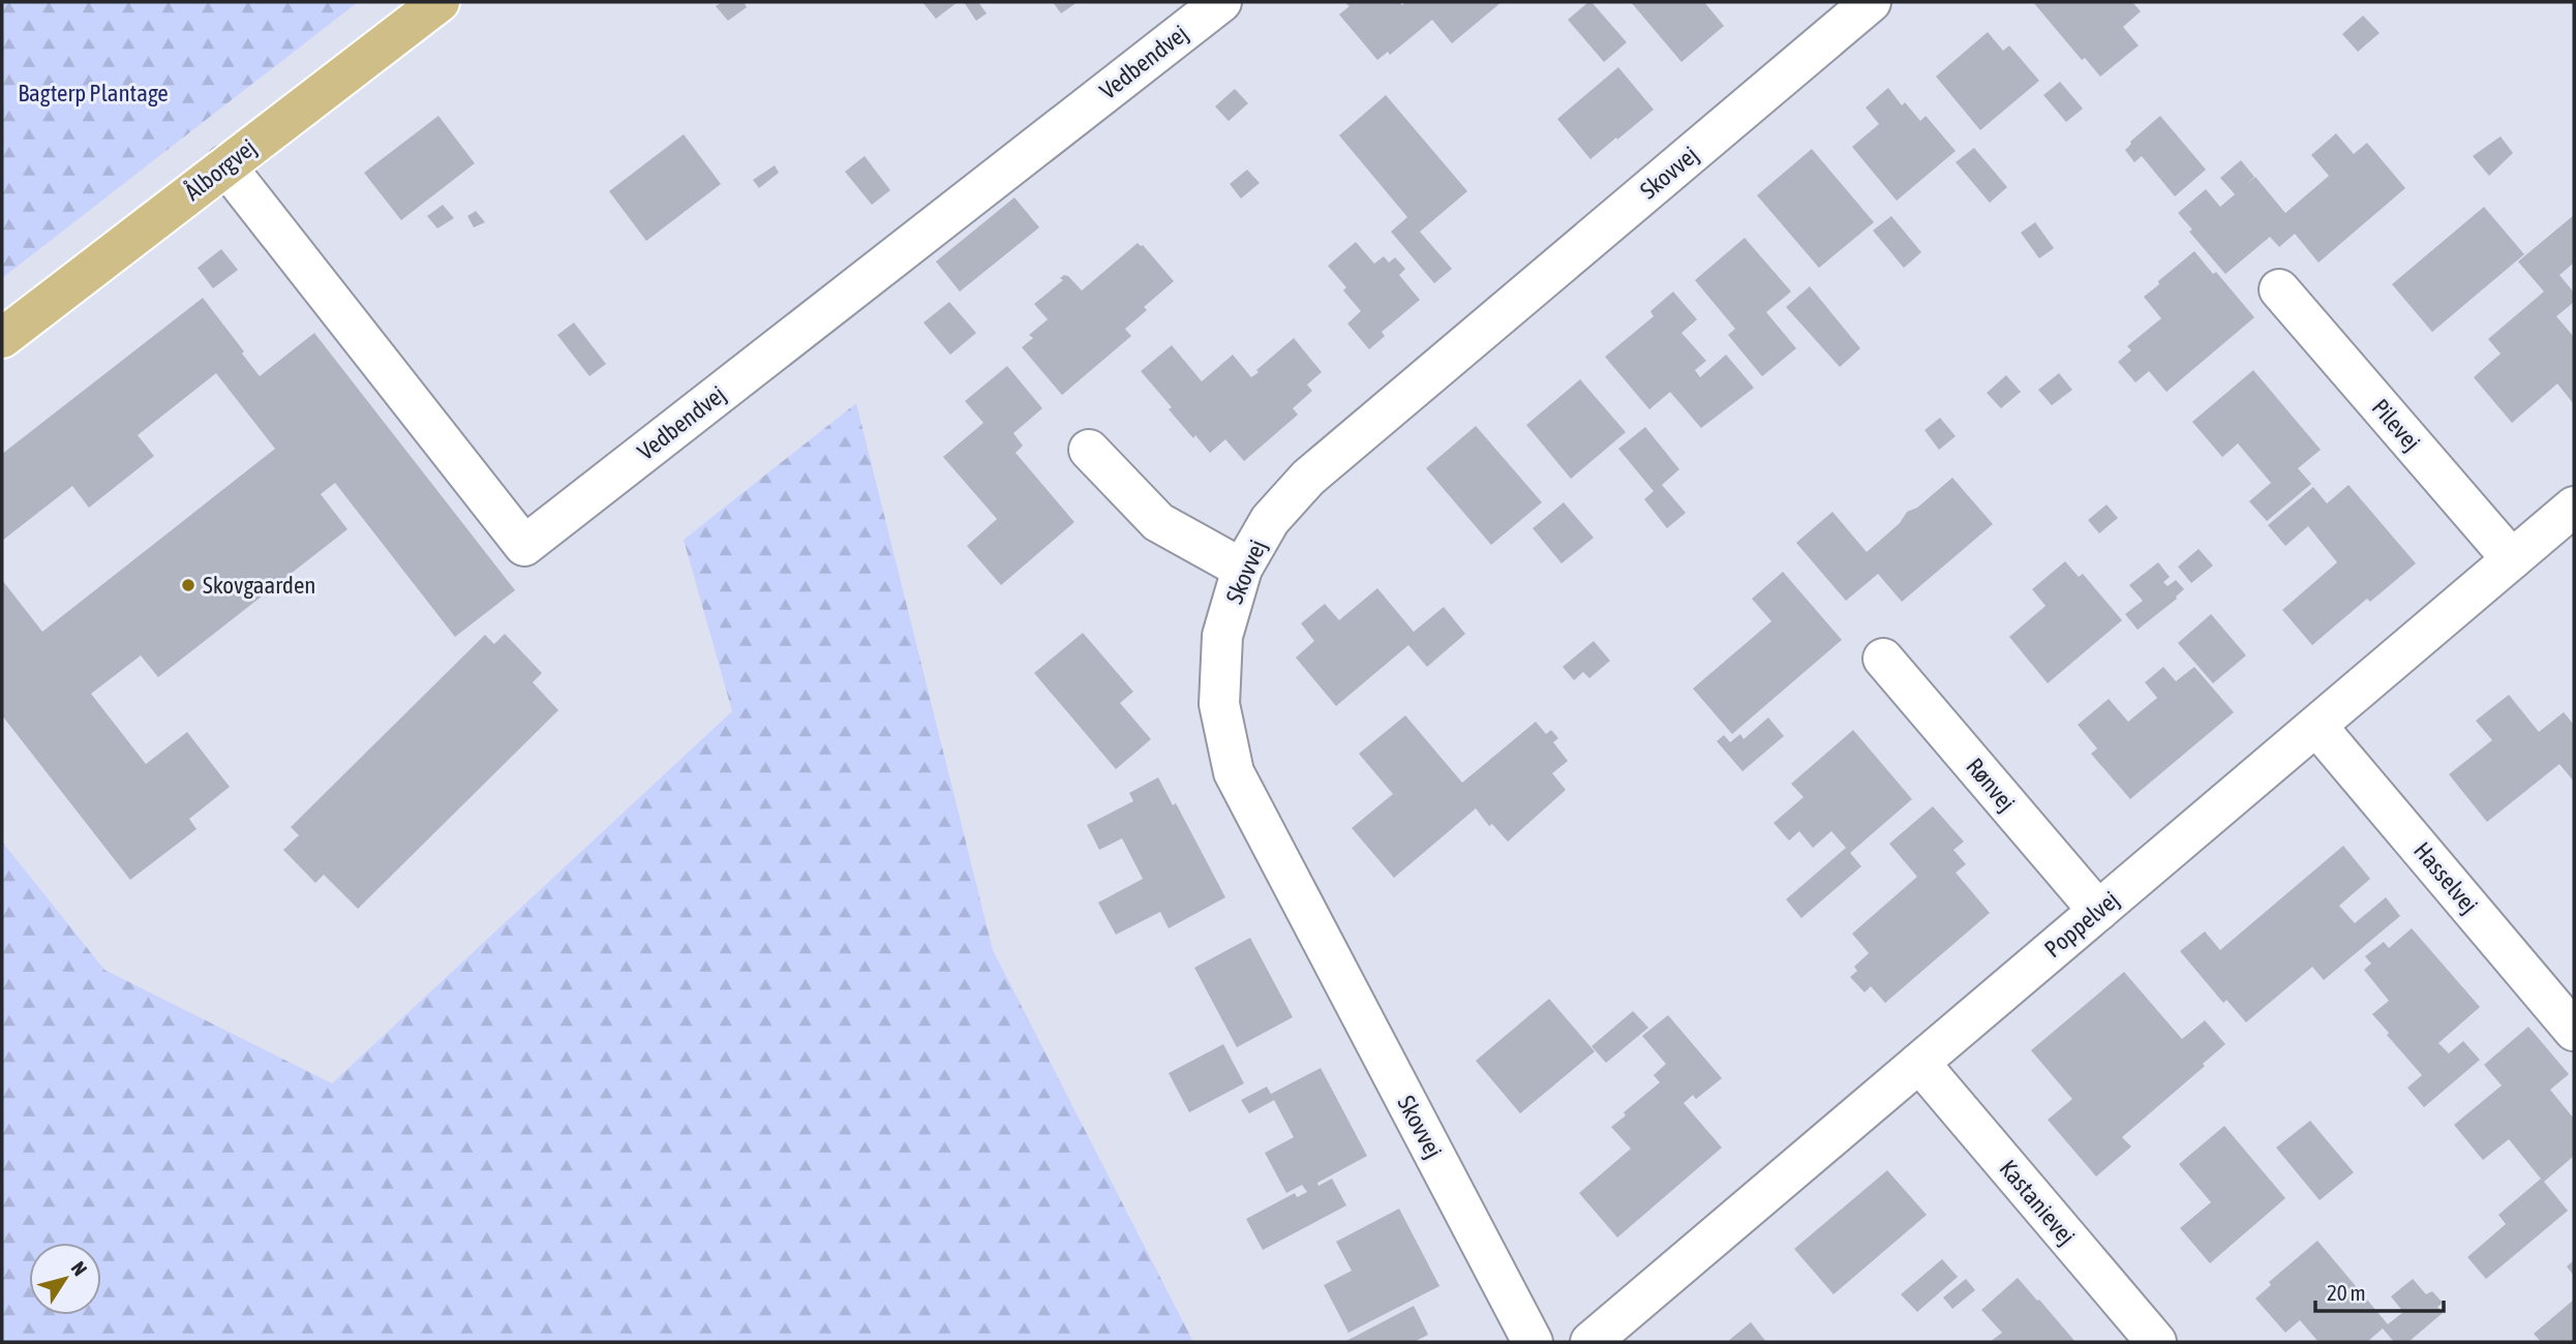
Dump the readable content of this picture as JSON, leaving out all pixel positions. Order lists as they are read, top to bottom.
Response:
{
  "streets": {
    "main road": ["Ålborgvej"],
    "street": [
      "Vedbendvej",
      "Skovvej",
      "Pilevej",
      "Rønvej",
      "Hasselvej",
      "Poppelvej",
      "Kastanievej"
    ]
  },
  "crossings": [
    ["Vedbendvej", "Ålborgvej"],
    ["Pilevej", "Poppelvej"],
    ["Rønvej", "Poppelvej"],
    ["Hasselvej", "Poppelvej"],
    ["Poppelvej", "Kastanievej"]
  ],
  "parks": ["Bagterp Plantage"],
  "places": ["Skovgaarden"],
  "scale_bar": "20 m",
  "north": "top right"
}
